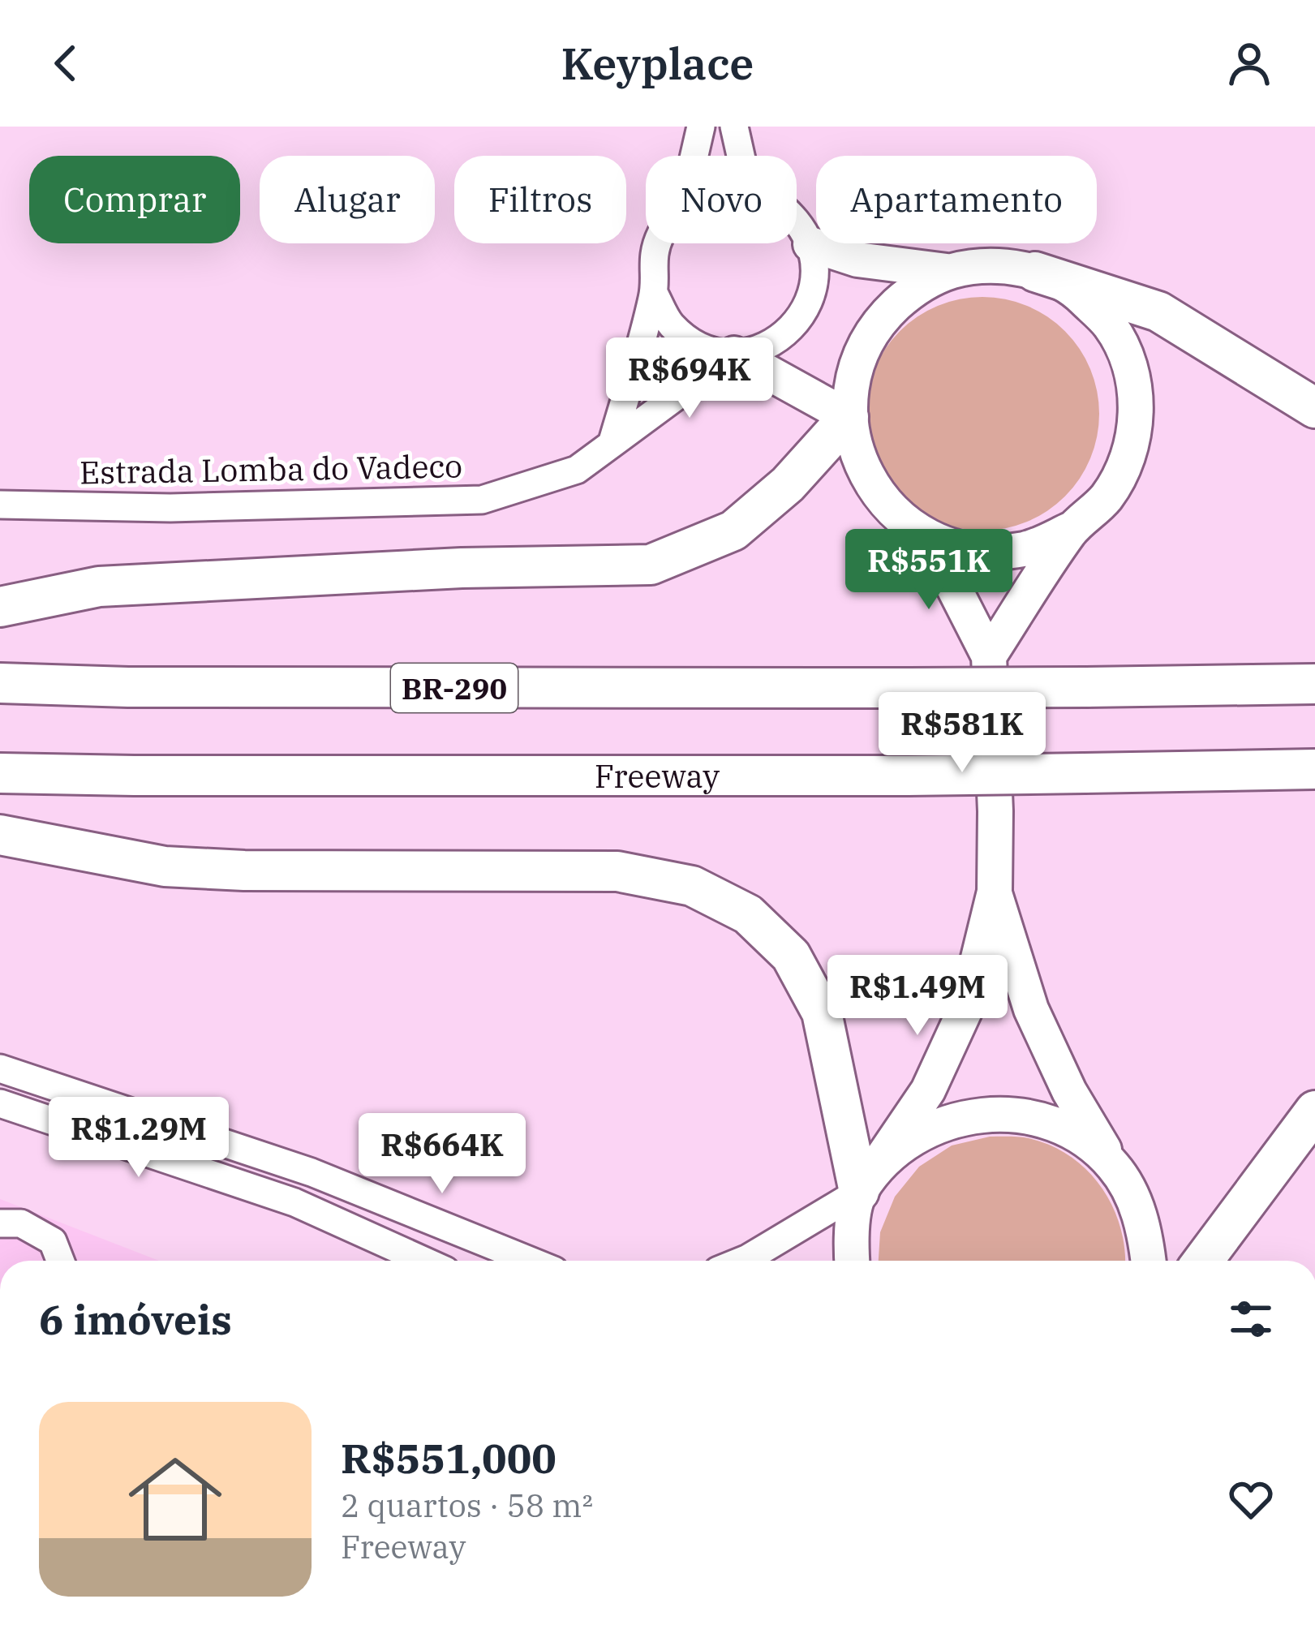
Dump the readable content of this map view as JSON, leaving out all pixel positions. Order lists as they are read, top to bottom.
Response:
{
  "streets": {
    "highway": ["BR-290", "Freeway"],
    "street": ["Estrada Lomba do Vadeco"]
  },
  "page": {
    "header": "Keyplace",
    "chip": [
      "Comprar",
      "Alugar",
      "Filtros",
      "Novo",
      "Apartamento"
    ],
    "price": [
      "R$694K",
      "R$551K",
      "R$581K",
      "R$1.49M",
      "R$1.29M",
      "R$664K"
    ],
    "heading": "6 imóveis",
    "list": [
      {
        "name": "R$551,000",
        "note": "2 quartos · 58 m² · Freeway"
      }
    ]
  }
}
